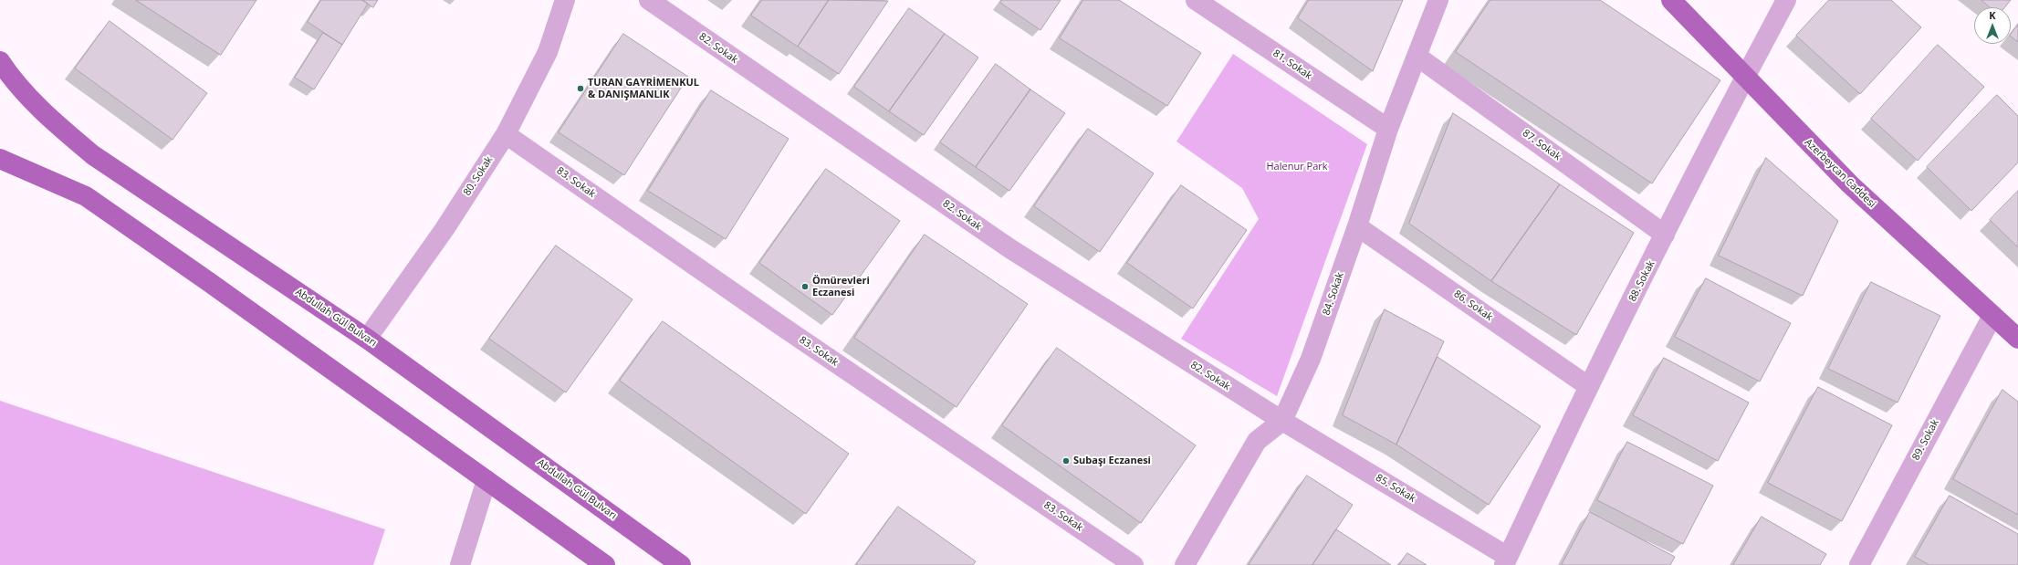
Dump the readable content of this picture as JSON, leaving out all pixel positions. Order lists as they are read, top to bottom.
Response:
{
  "streets": {
    "main road": ["Azerbeycan Caddesi", "Abdullah Gül Bulvarı"],
    "street": [
      "82. Sokak",
      "81. Sokak",
      "87. Sokak",
      "80. Sokak",
      "83. Sokak",
      "88. Sokak",
      "84. Sokak",
      "86. Sokak",
      "89. Sokak",
      "85. Sokak"
    ]
  },
  "crossings": [
    ["82. Sokak", "84. Sokak"],
    ["82. Sokak", "85. Sokak"],
    ["81. Sokak", "84. Sokak"],
    ["87. Sokak", "88. Sokak"],
    ["87. Sokak", "84. Sokak"],
    ["Azerbeycan Caddesi", "88. Sokak"],
    ["Azerbeycan Caddesi", "89. Sokak"],
    ["80. Sokak", "83. Sokak"],
    ["80. Sokak", "Abdullah Gül Bulvarı"],
    ["88. Sokak", "86. Sokak"],
    ["88. Sokak", "85. Sokak"],
    ["84. Sokak", "86. Sokak"],
    ["84. Sokak", "85. Sokak"]
  ],
  "parks": ["Halenur Park"],
  "places": ["TURAN GAYRİMENKUL & DANIŞMANLIK", "Ömürevleri Eczanesi", "Subaşı Eczanesi"],
  "north": "top"
}
